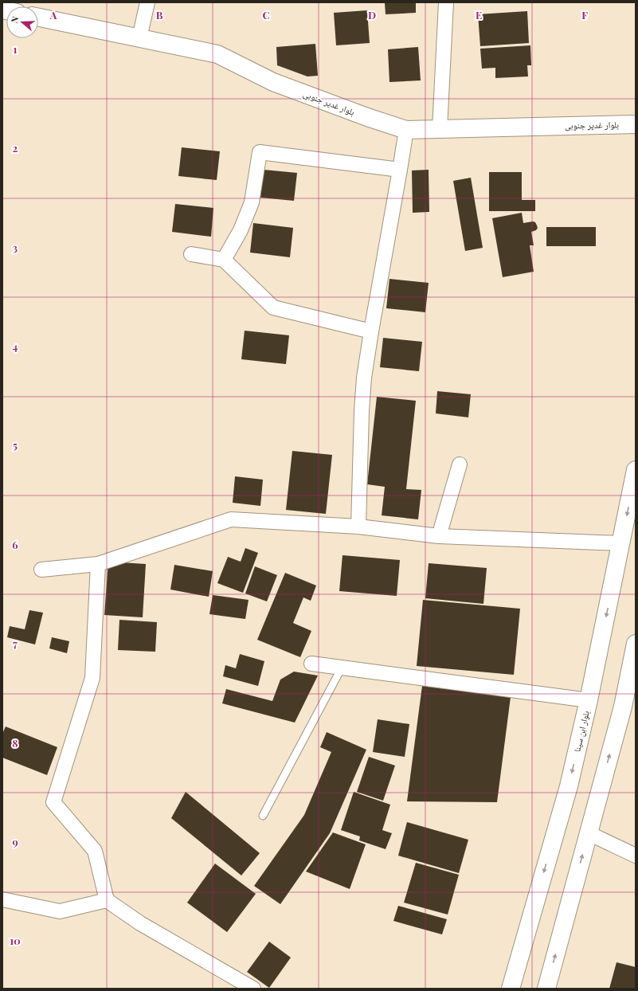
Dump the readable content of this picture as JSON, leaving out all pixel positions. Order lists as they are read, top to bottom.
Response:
{
  "streets": {
    "main road": ["بلوار غدیر جنوبی", "بلوار ابن سینا"]
  },
  "north": "left",
  "grid": {
    "columns": [
      "A",
      "B",
      "C",
      "D",
      "E",
      "F"
    ],
    "rows": [
      "1",
      "2",
      "3",
      "4",
      "5",
      "6",
      "7",
      "8",
      "9",
      "10"
    ]
  }
}
